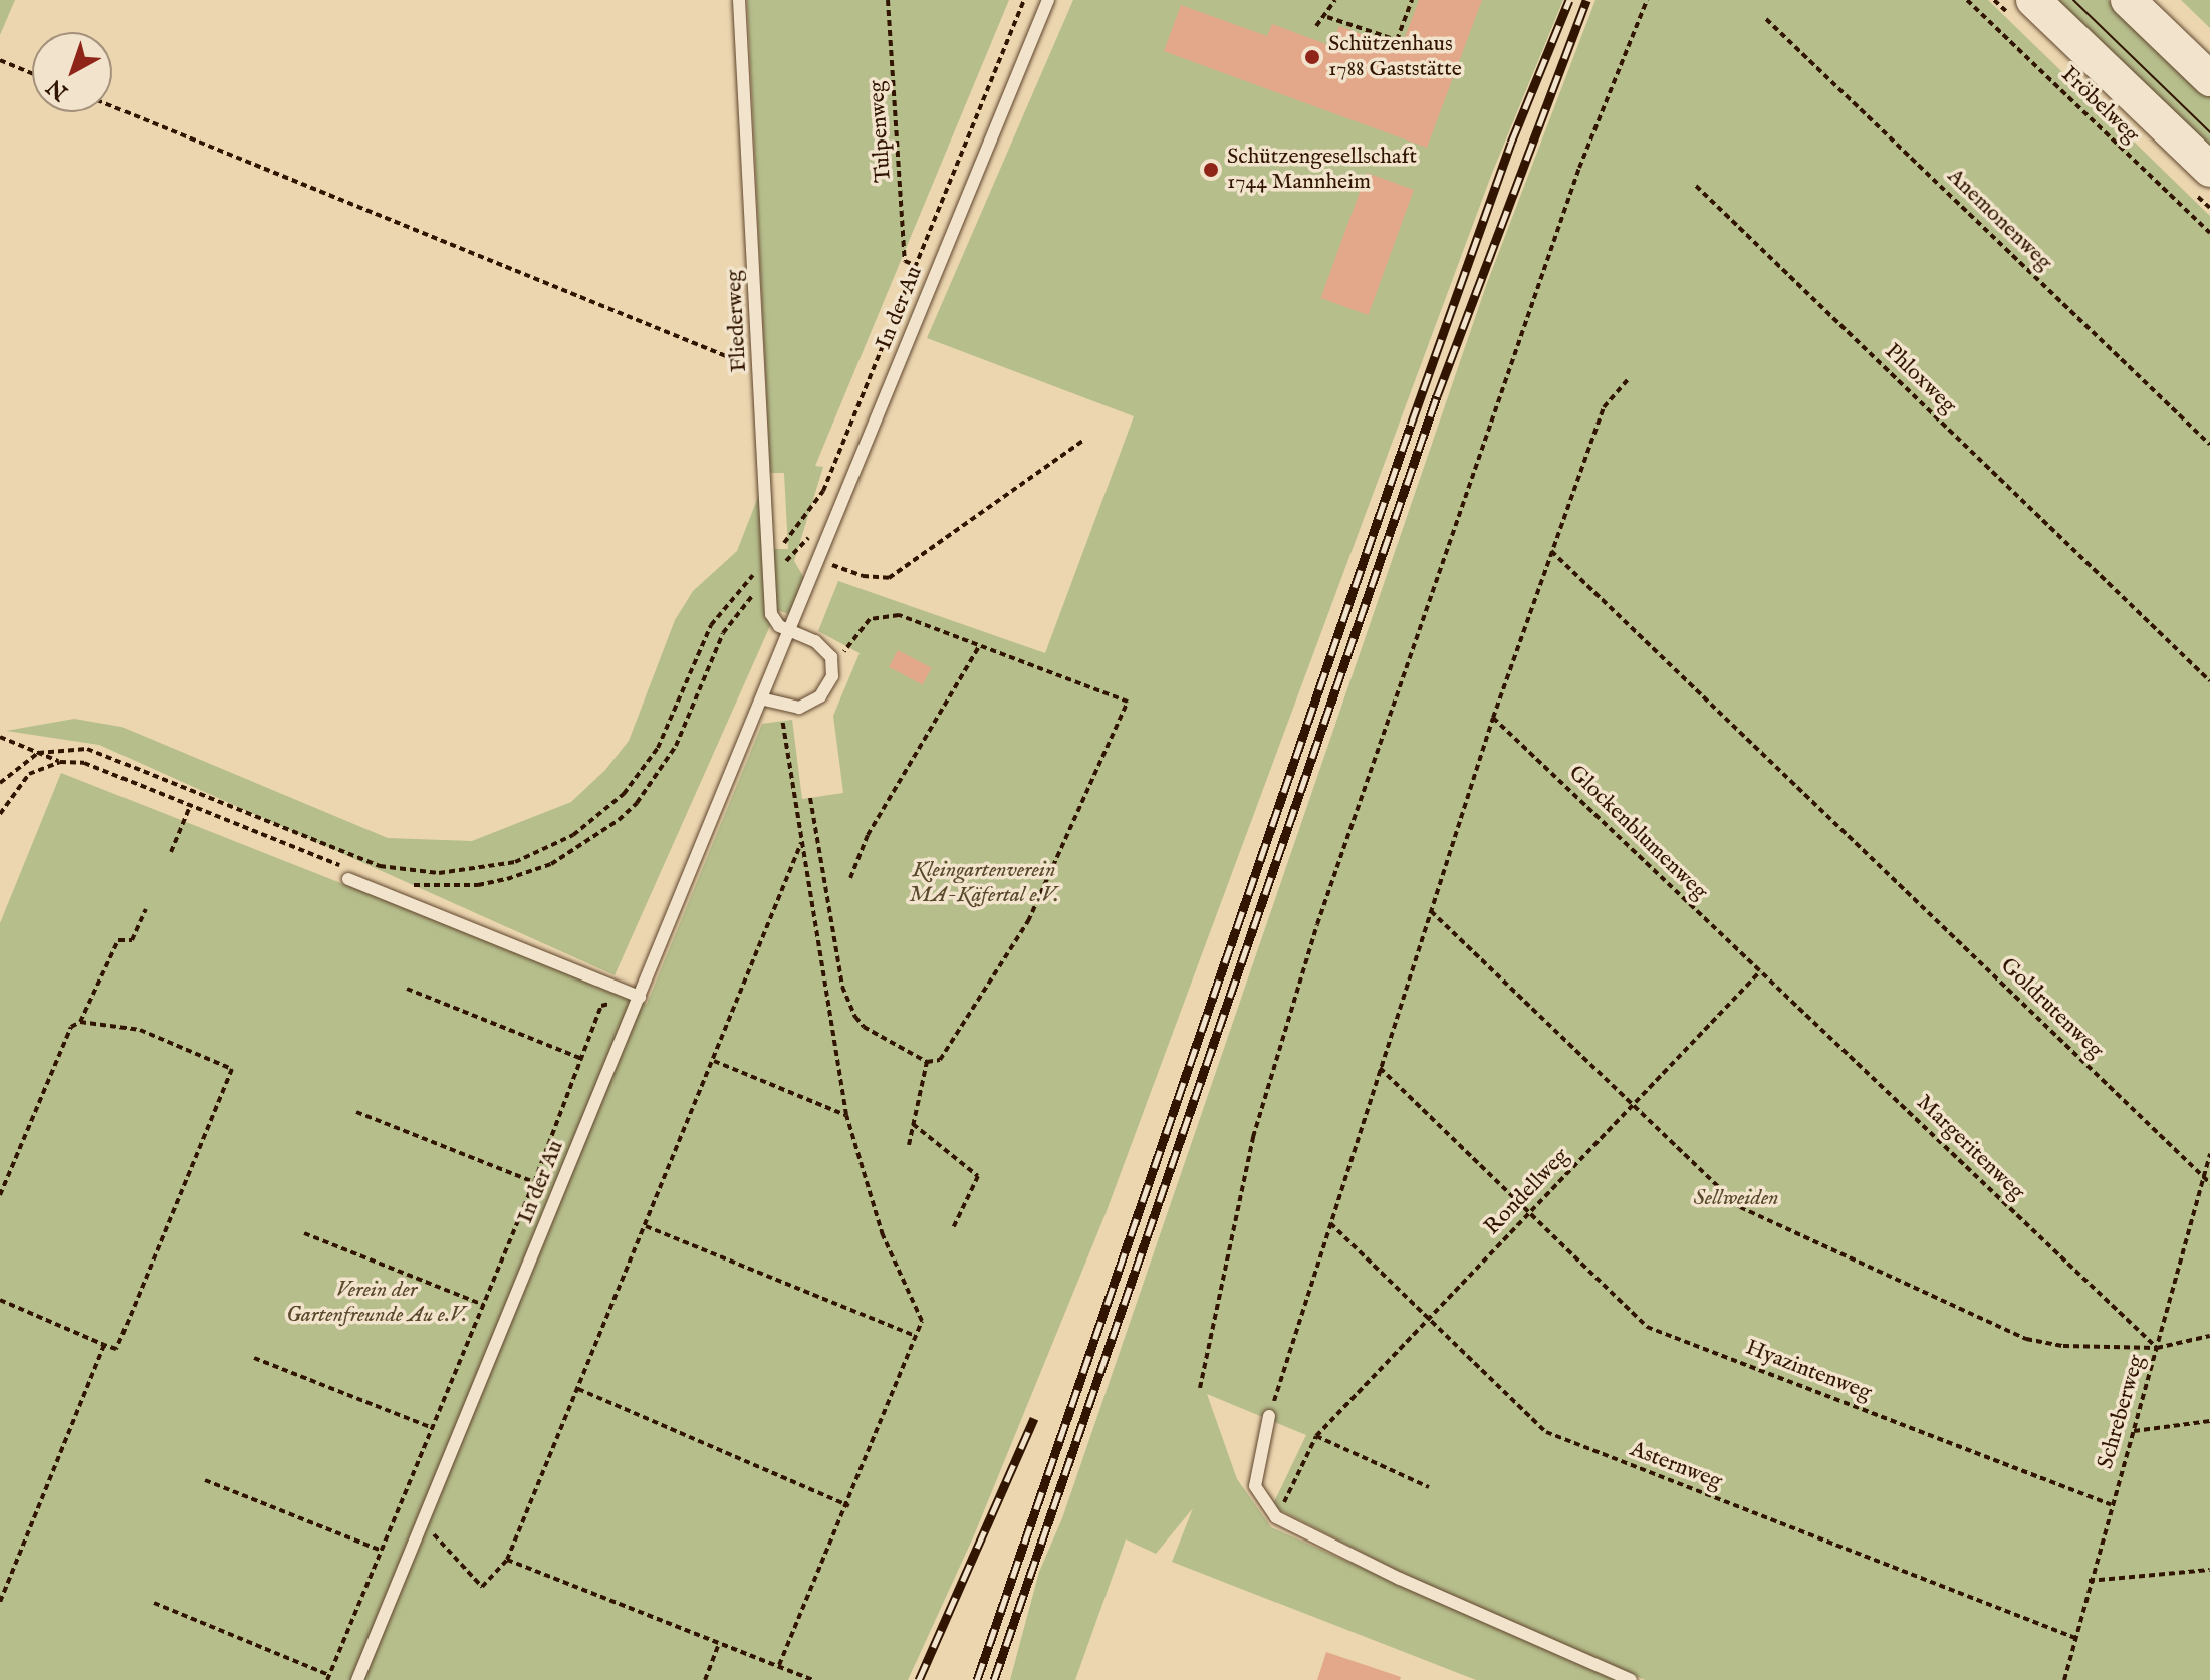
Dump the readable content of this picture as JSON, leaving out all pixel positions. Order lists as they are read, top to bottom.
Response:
{
  "streets": {
    "lane": ["In der Au", "Fliederweg"],
    "path": [
      "Fröbelweg",
      "Tulpenweg",
      "Anemonenweg",
      "Phloxweg",
      "Glockenblumenweg",
      "Goldrutenweg",
      "Margeritenweg",
      "Rondellweg",
      "Hyazintenweg",
      "Schreberweg",
      "Asternweg"
    ]
  },
  "crossings": [
    ["In der Au", "Fliederweg"],
    ["Glockenblumenweg", "Margeritenweg"],
    ["Glockenblumenweg", "Rondellweg"],
    ["Goldrutenweg", "Schreberweg"],
    ["Margeritenweg", "Rondellweg"],
    ["Margeritenweg", "Schreberweg"],
    ["Rondellweg", "Hyazintenweg"],
    ["Rondellweg", "Asternweg"],
    ["Hyazintenweg", "Schreberweg"],
    ["Schreberweg", "Asternweg"]
  ],
  "parks": ["Kleingartenverein MA-Käfertal e.V.", "Sellweiden", "Verein der Gartenfreunde Au e.V."],
  "places": ["Schützenhaus 1788 Gaststätte", "Schützengesellschaft 1744 Mannheim"],
  "north": "bottom left"
}
